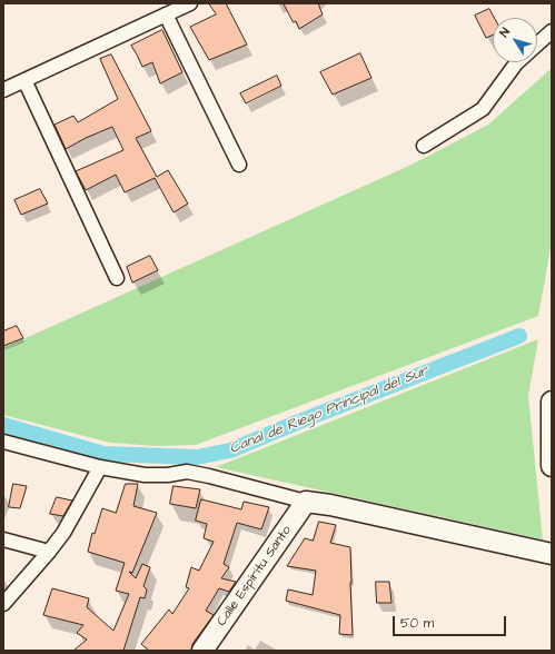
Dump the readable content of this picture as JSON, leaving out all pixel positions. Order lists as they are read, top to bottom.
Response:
{
  "streets": {
    "main road": ["Calle Espíritu Santo"]
  },
  "water": ["Canal de Riego Principal del Sur"],
  "scale_bar": "50 m",
  "north": "top left"
}
